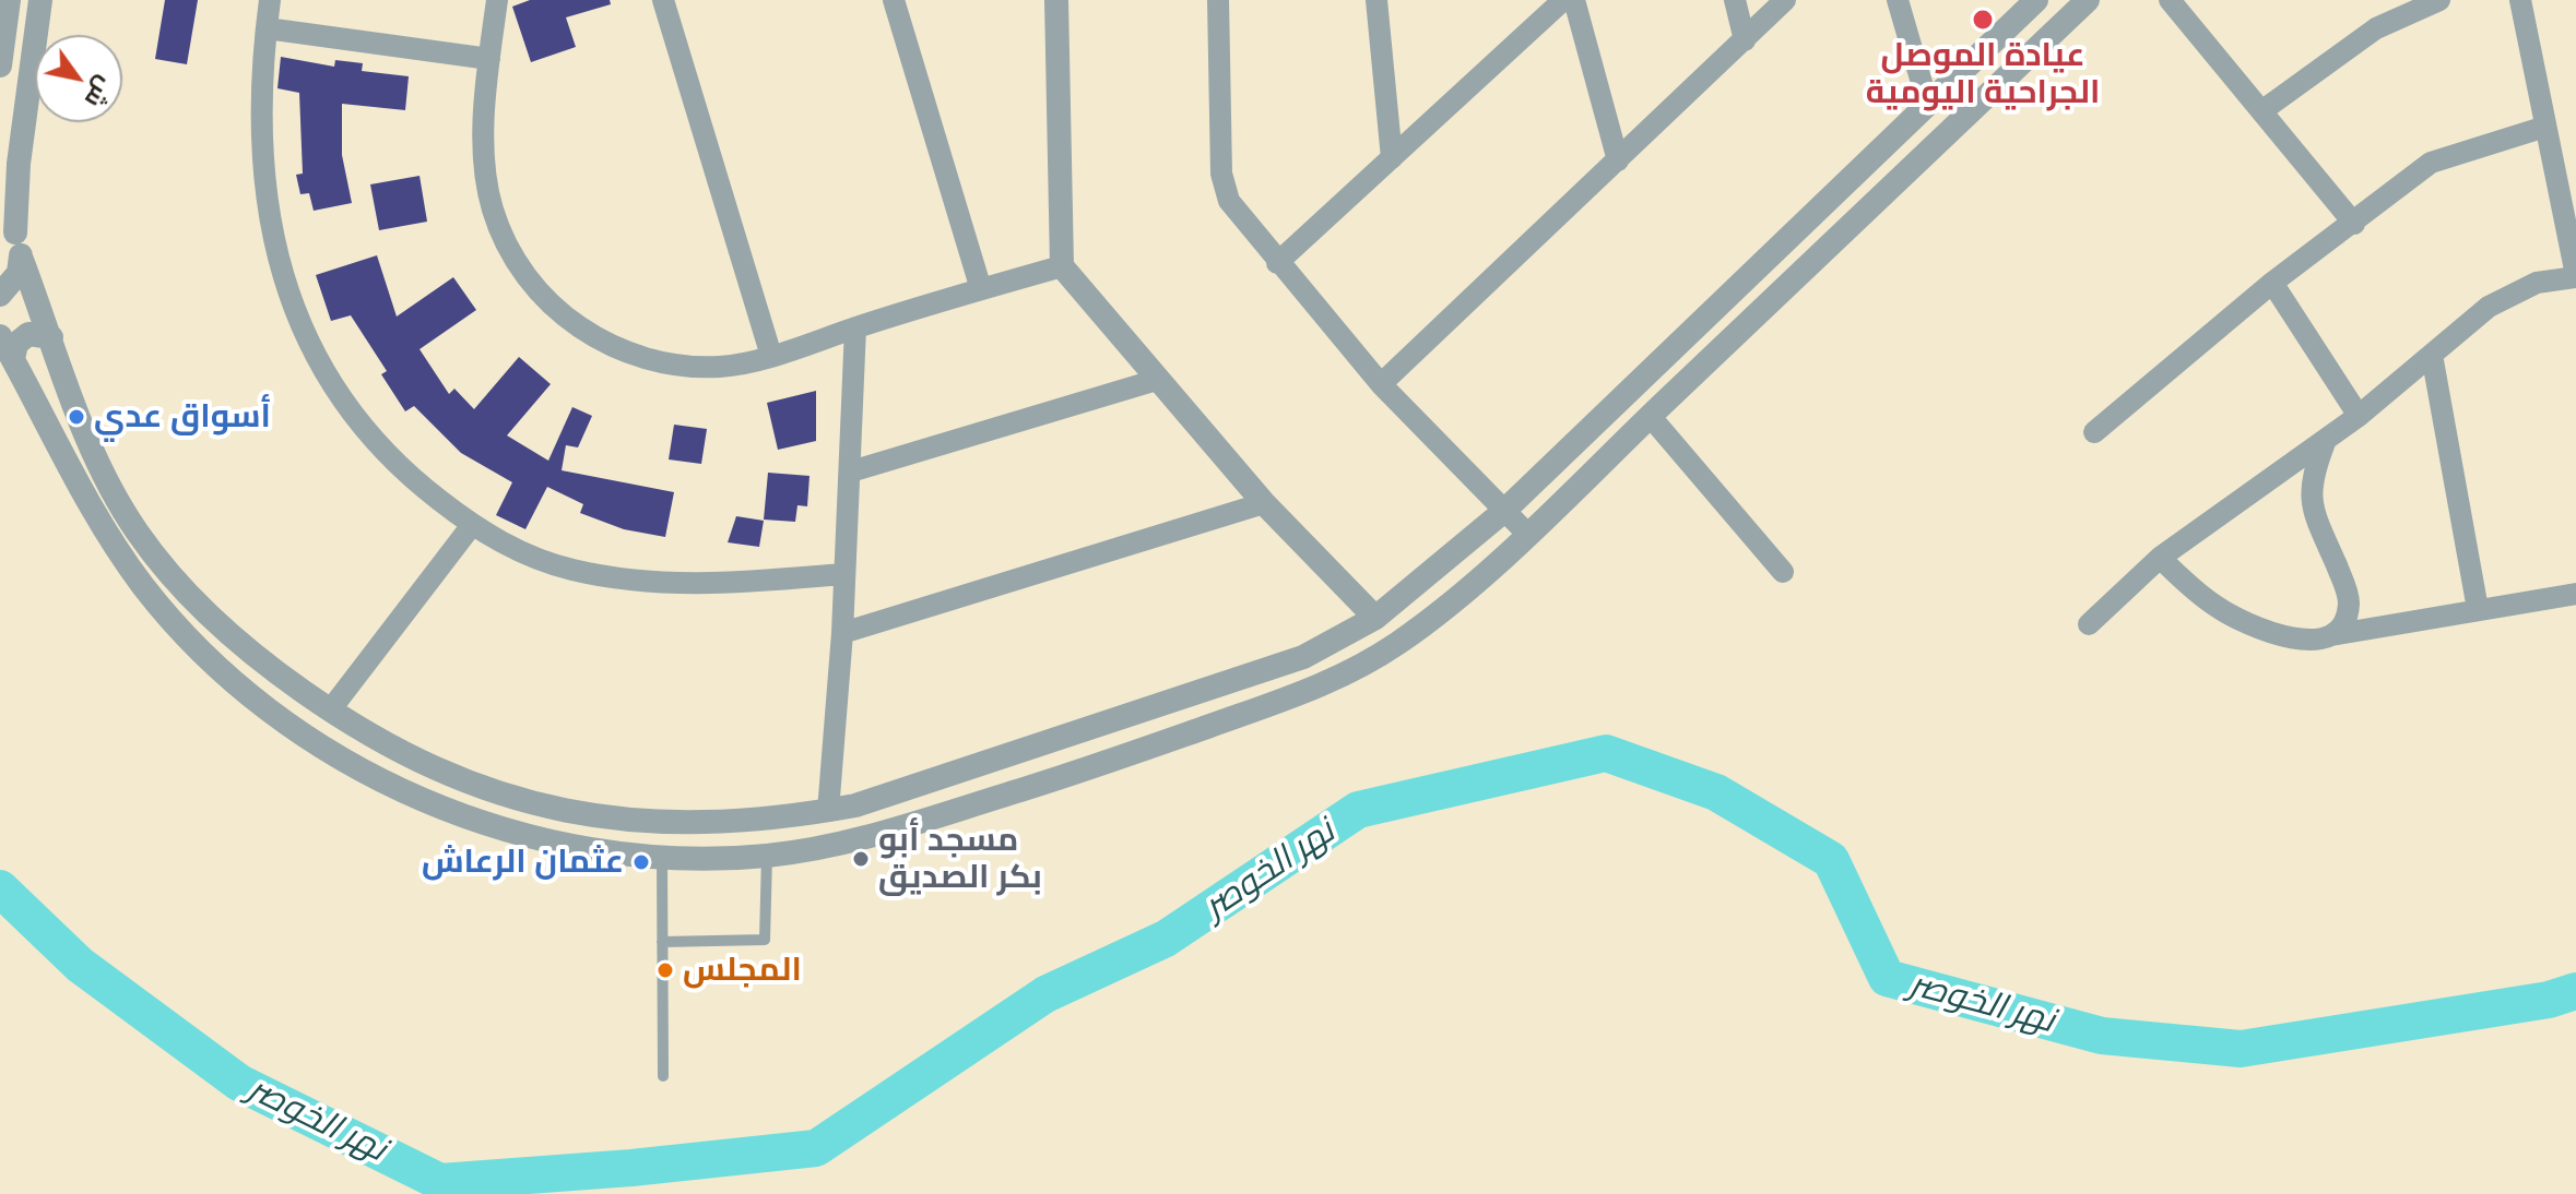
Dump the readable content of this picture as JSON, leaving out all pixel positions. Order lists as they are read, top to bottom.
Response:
{
  "water": ["نهر الخوصر"],
  "places": [
    "عيادة الموصل الجراحية اليومية",
    "أسواق عدي",
    "مسجد أبو بكر الصديق",
    "عثمان الرعاش",
    "المجلس"
  ],
  "north": "bottom right"
}
